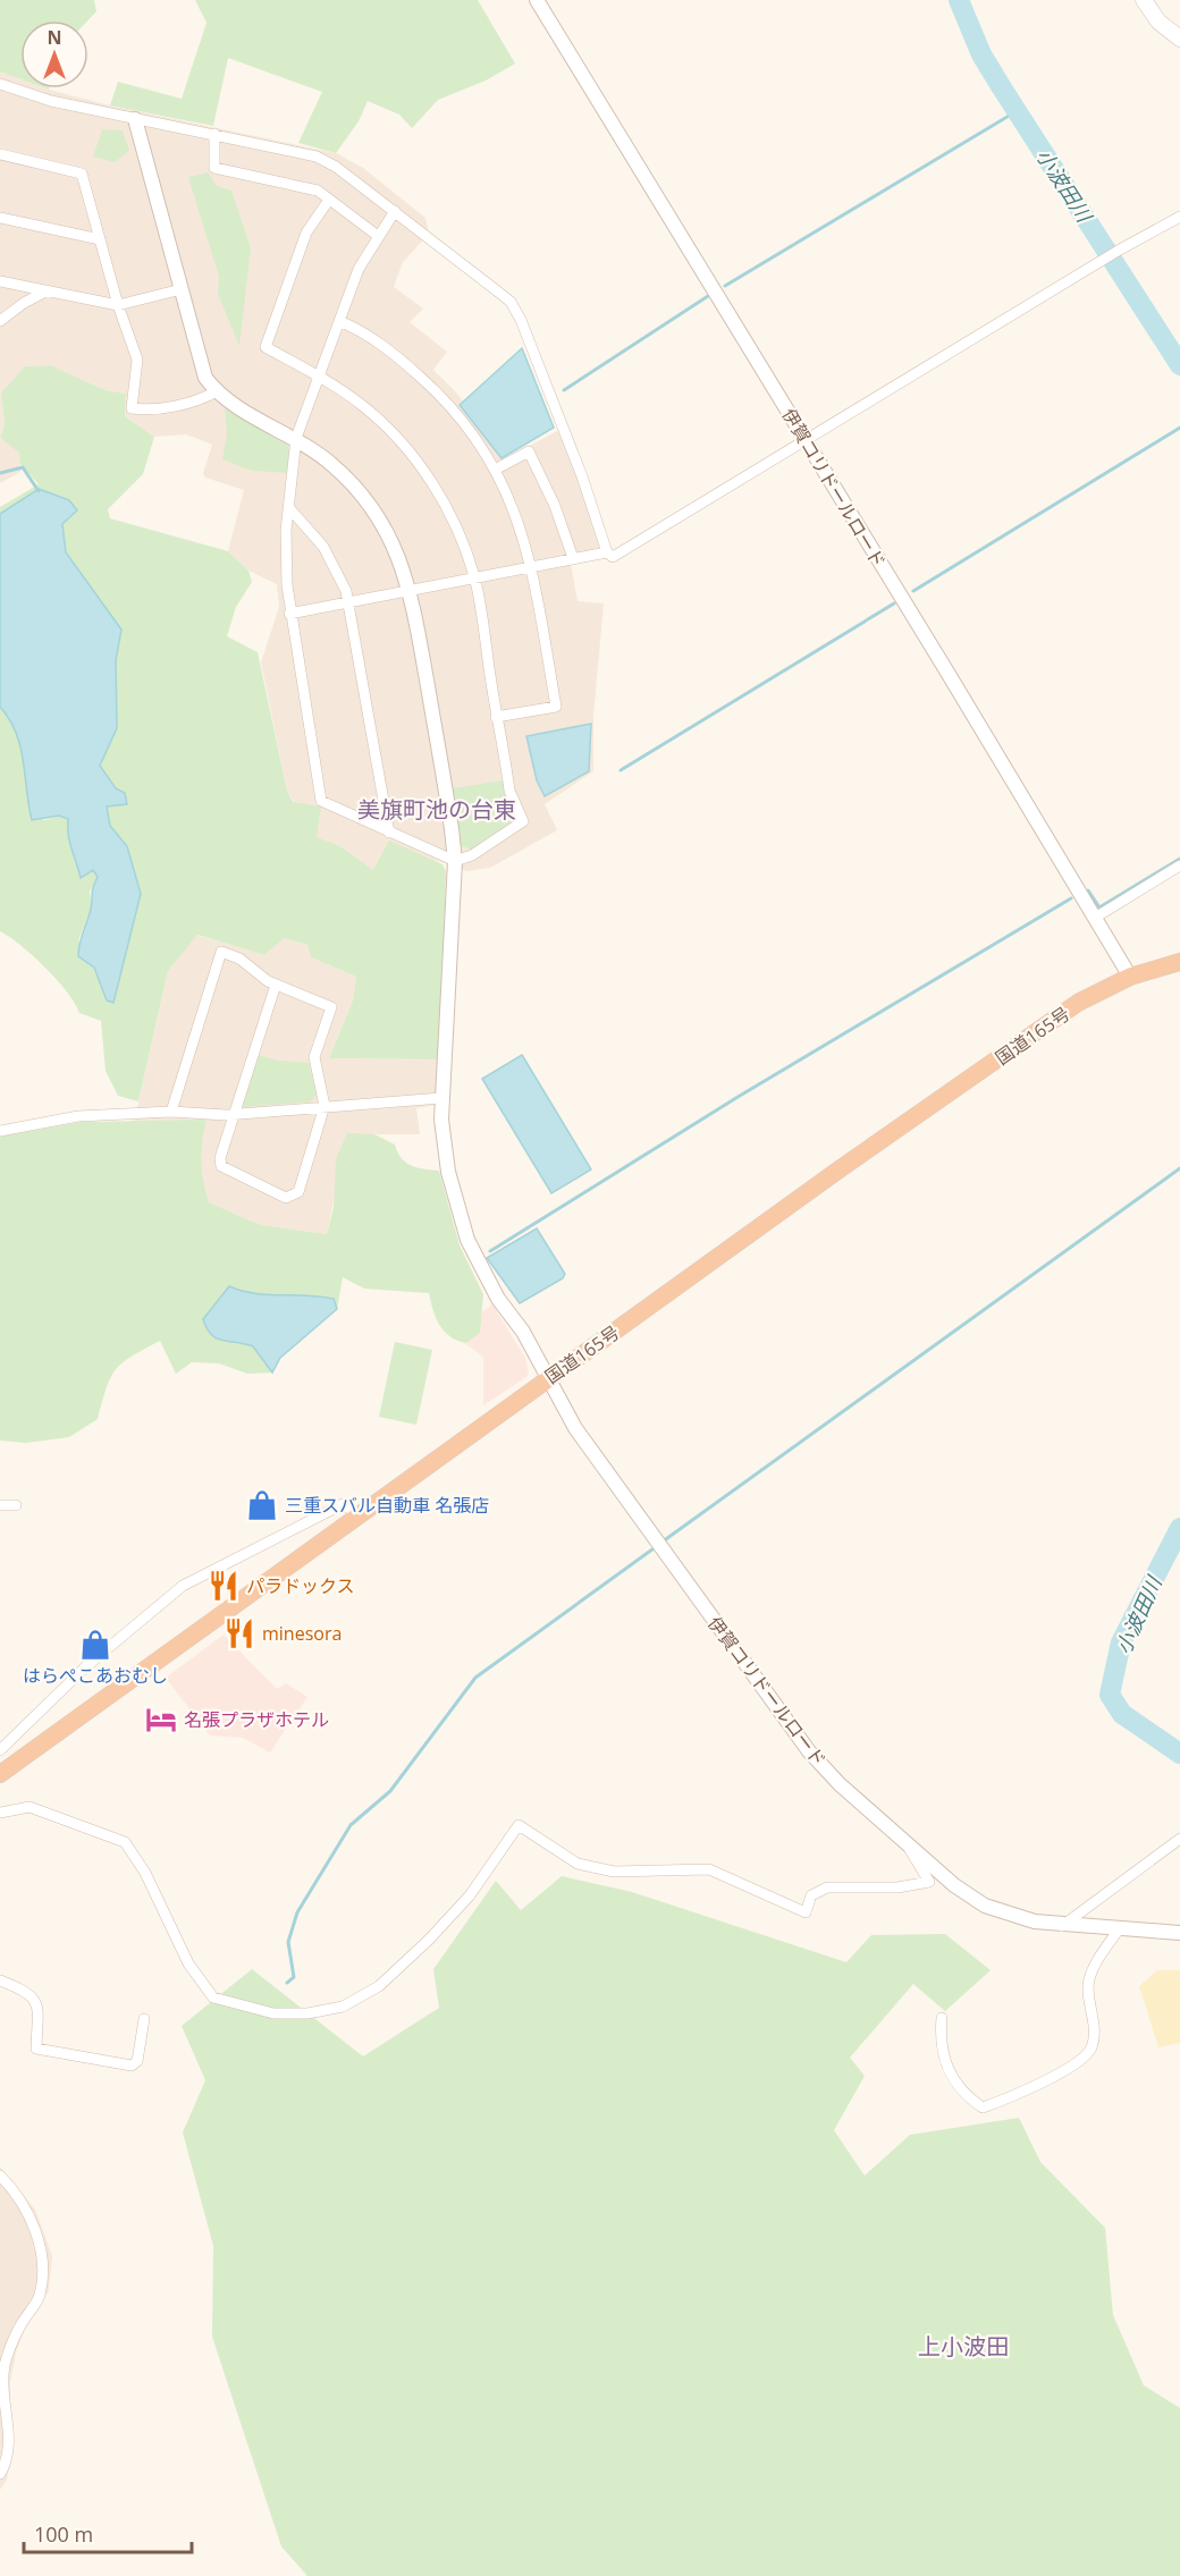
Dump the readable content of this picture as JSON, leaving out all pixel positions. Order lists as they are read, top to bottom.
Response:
{
  "streets": {
    "highway": ["国道165号"],
    "street": ["伊賀コリドールロード"]
  },
  "crossings": [
    ["伊賀コリドールロード", "国道165号"]
  ],
  "districts": ["美旗町池の台東", "上小波田"],
  "water": ["小波田川"],
  "places": {
    "shop": ["三重スバル自動車 名張店", "はらぺこあおむし"],
    "restaurant": ["パラドックス", "minesora"],
    "hotel": ["名張プラザホテル"]
  },
  "scale_bar": "100 m",
  "north": "top"
}
